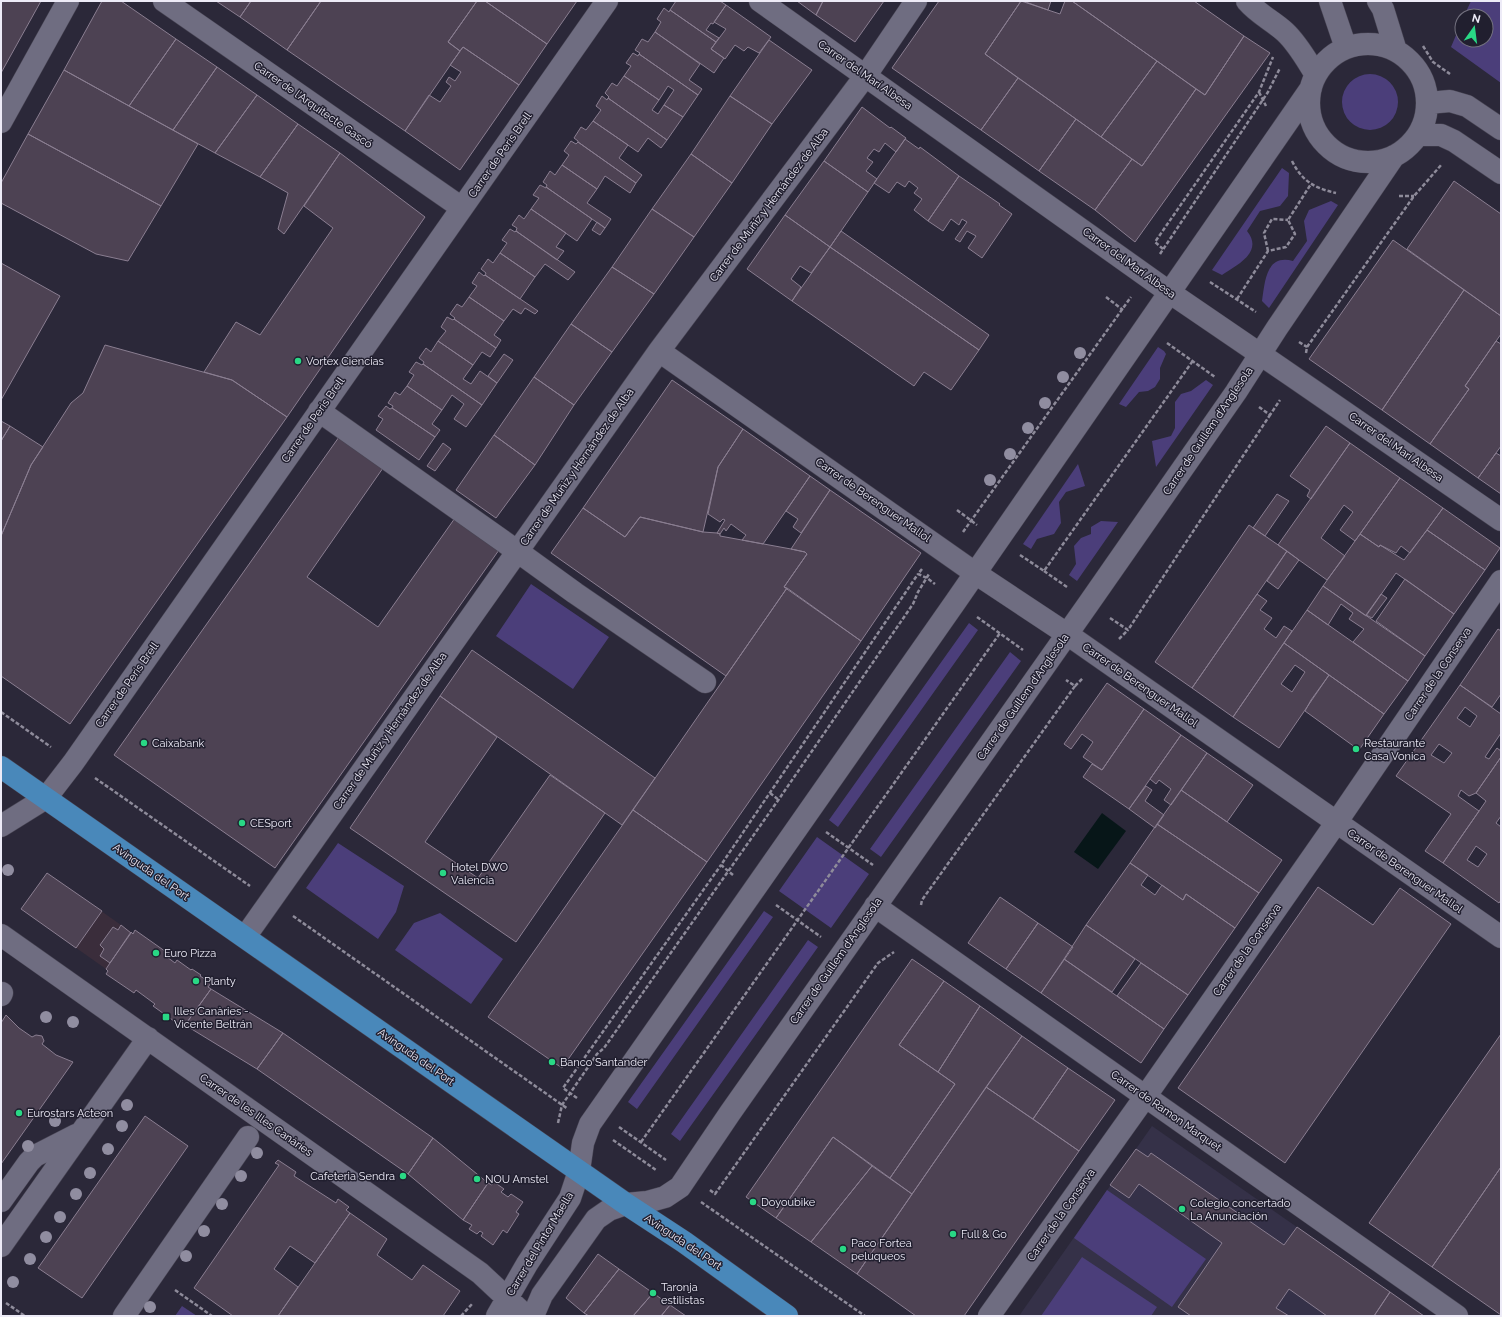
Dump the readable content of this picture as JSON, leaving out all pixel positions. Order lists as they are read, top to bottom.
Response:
{
  "streets": {
    "main road": ["Avinguda del Port"],
    "street": [
      "Carrer del Marí Albesa",
      "Carrer de l'Arquitecte Gascó",
      "Carrer de Peris Brell",
      "Carrer de Muñiz y Hernández de Alba",
      "Carrer de Guillem d'Anglesola",
      "Carrer de Berenguer Mallol",
      "Carrer de la Conserva",
      "Carrer de Ramon Marquet",
      "Carrer de les Illes Canàries",
      "Carrer del Pintor Maella"
    ]
  },
  "crossings": [
    ["Carrer del Marí Albesa", "Carrer de Muñiz y Hernández de Alba"],
    ["Carrer del Marí Albesa", "Carrer de Guillem d'Anglesola"],
    ["Carrer de l'Arquitecte Gascó", "Carrer de Peris Brell"],
    ["Carrer de Peris Brell", "Avinguda del Port"],
    ["Carrer de Muñiz y Hernández de Alba", "Carrer de Berenguer Mallol"],
    ["Carrer de Muñiz y Hernández de Alba", "Avinguda del Port"],
    ["Carrer de Guillem d'Anglesola", "Carrer de Berenguer Mallol"],
    ["Carrer de Guillem d'Anglesola", "Avinguda del Port"],
    ["Carrer de Guillem d'Anglesola", "Carrer de Ramon Marquet"],
    ["Carrer de Berenguer Mallol", "Carrer de la Conserva"],
    ["Carrer de la Conserva", "Carrer de Ramon Marquet"],
    ["Avinguda del Port", "Carrer del Pintor Maella"],
    ["Carrer de les Illes Canàries", "Carrer del Pintor Maella"]
  ],
  "places": {
    "other": [
      "Vortex Ciencias",
      "Caixabank",
      "Restaurante Casa Vonica",
      "CESport",
      "Hotel DWO Valencia",
      "Euro Pizza",
      "Planty",
      "Banco Santander",
      "Eurostars Acteon",
      "Cafeteria Sendra",
      "NOU Amstel",
      "Doyoubike",
      "Colegio concertado La Anunciación",
      "Full & Go",
      "Paco Fortea peluqueos",
      "Taronja estilistas"
    ],
    "transit": ["Illes Canàries - Vicente Beltrán"]
  },
  "north": "top"
}
